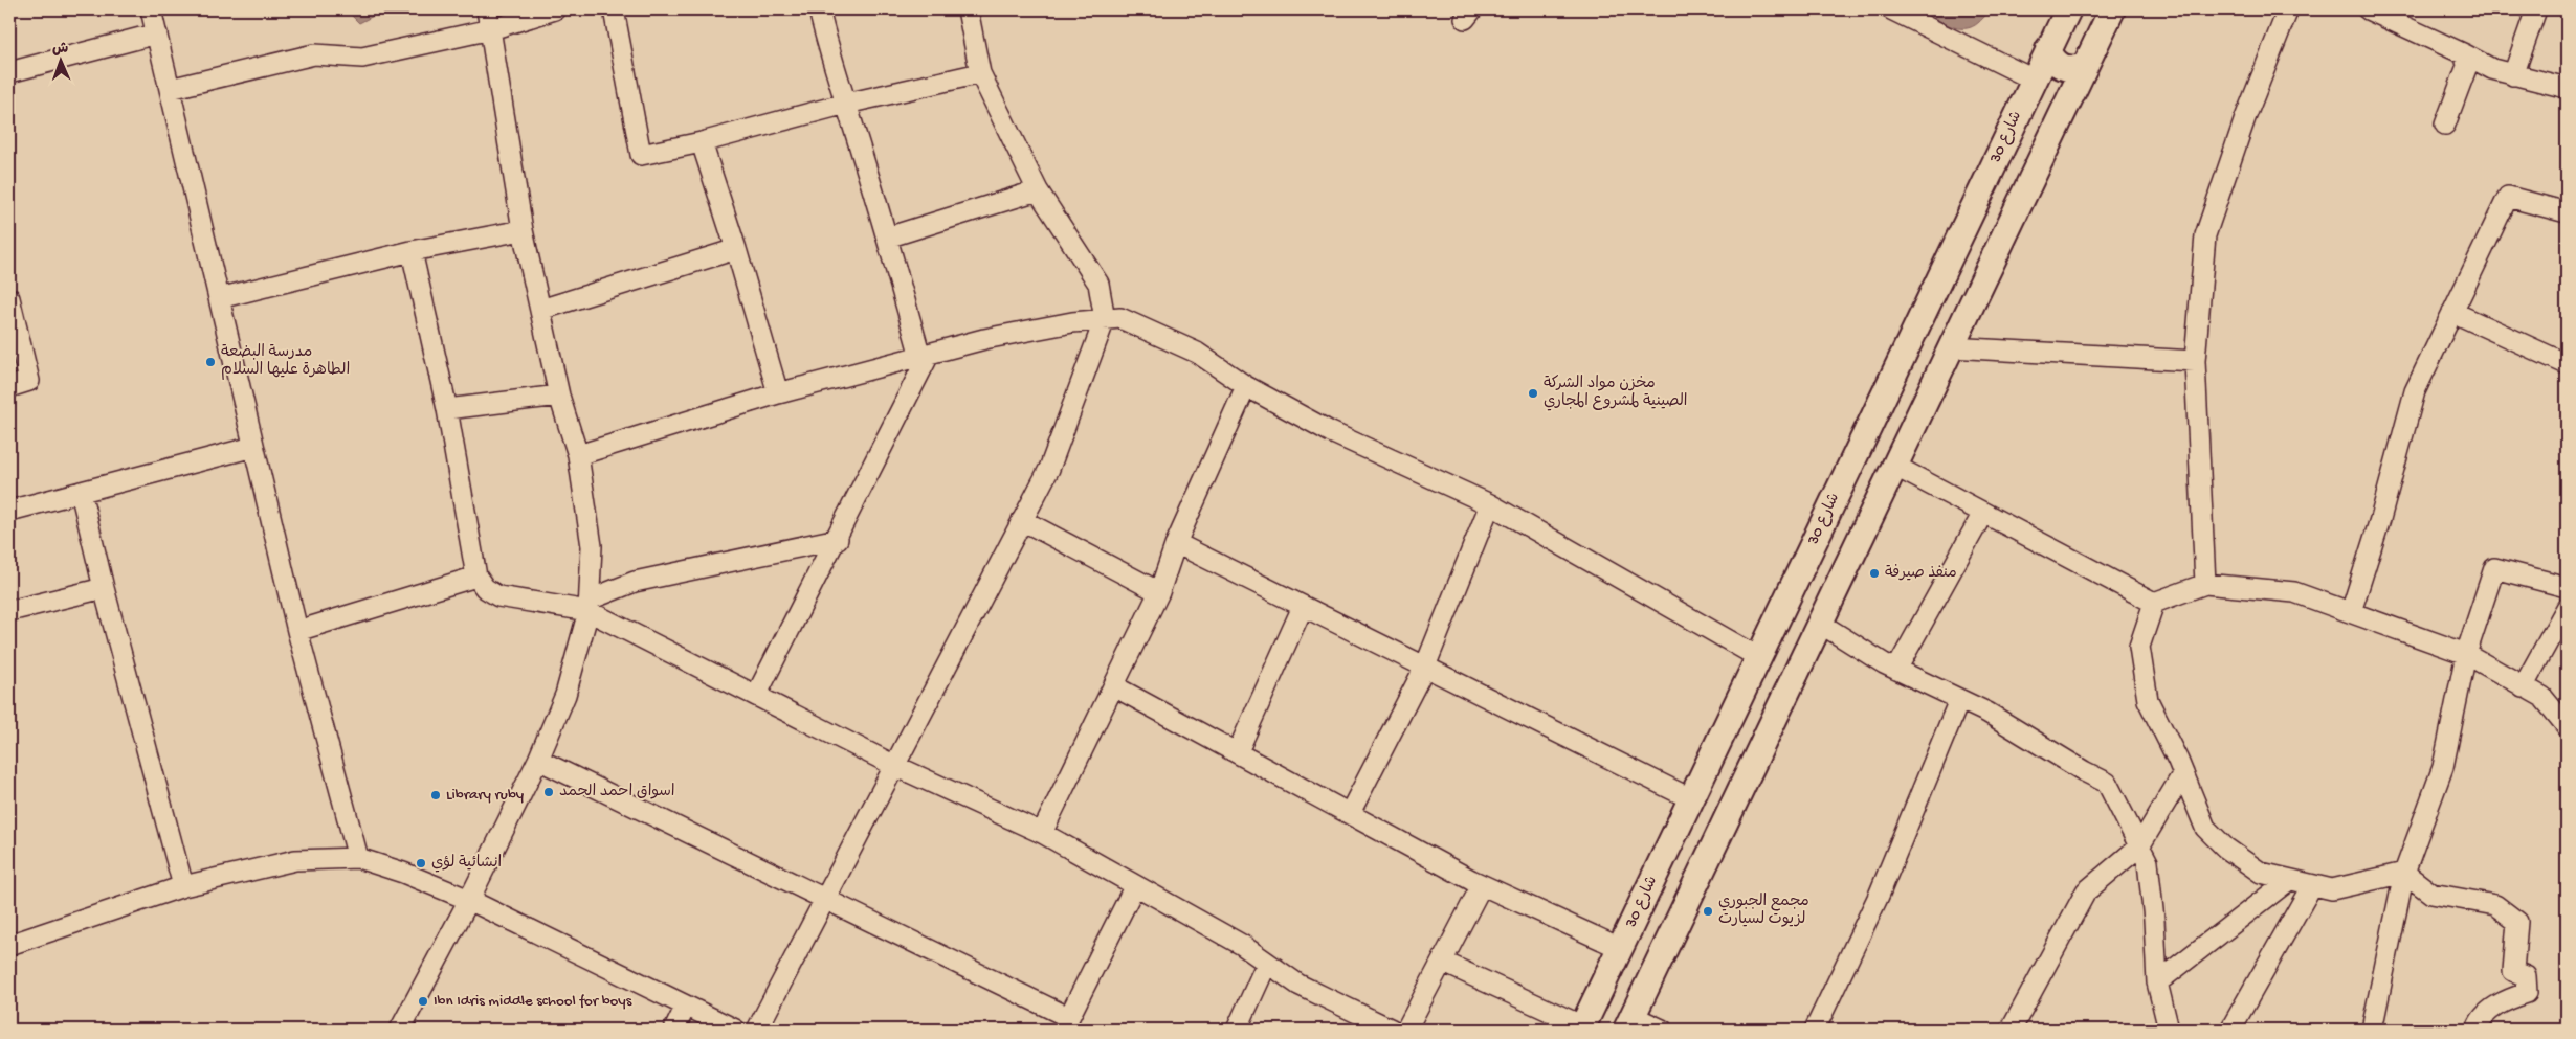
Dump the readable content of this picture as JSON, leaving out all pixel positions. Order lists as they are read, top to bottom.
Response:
{
  "streets": {
    "street": ["شارع 30"]
  },
  "places": [
    "مدرسة البضعة الطاهرة عليها السلام",
    "مخزن مواد الشركة الصينية لمشروع المجاري",
    "منفذ صيرفة",
    "اسواق احمد الحمد",
    "Library ruby",
    "انشائية لؤي",
    "مجمع الجبوري لزيوت لسيارت",
    "Ibn Idris middle school for boys"
  ],
  "north": "top"
}
